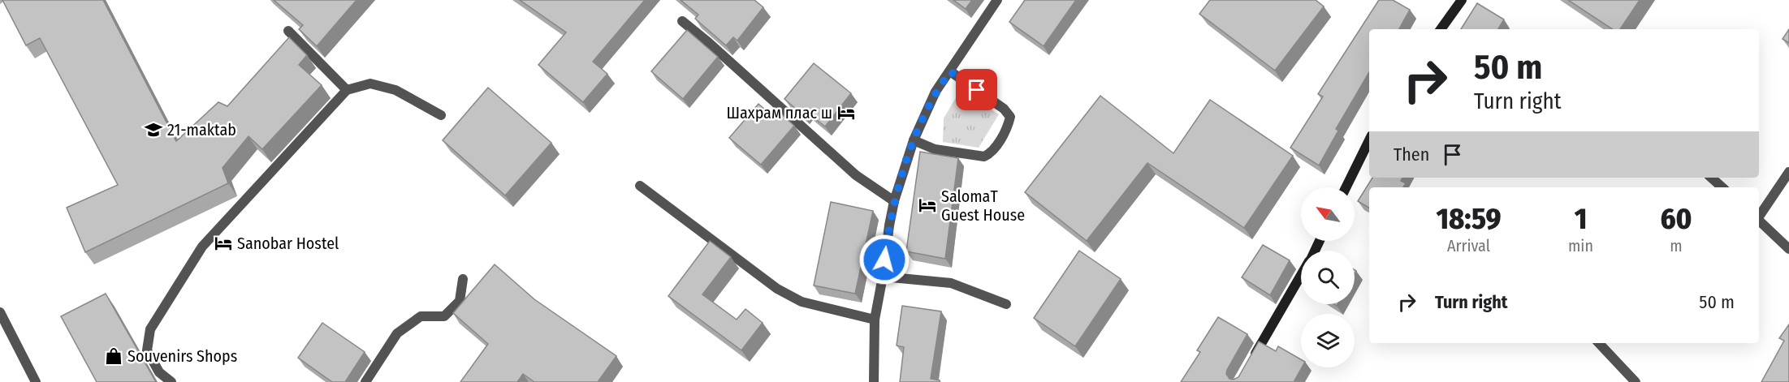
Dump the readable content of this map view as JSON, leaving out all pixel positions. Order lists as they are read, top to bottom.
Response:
{
  "places": {
    "hotel": ["Шахрам плас ш", "SalomaT Guest House", "Sanobar Hostel"],
    "school or university": ["21-maktab"],
    "shop": ["Souvenirs Shops"]
  },
  "north": "top left",
  "page": {
    "turn": ["50 m", "Turn right"],
    "then": "Then",
    "eta": [
      "18:59",
      "Arrival",
      "1",
      "min",
      "60",
      "m"
    ],
    "list": [
      {
        "name": "Turn right",
        "value": "50 m"
      }
    ]
  }
}
